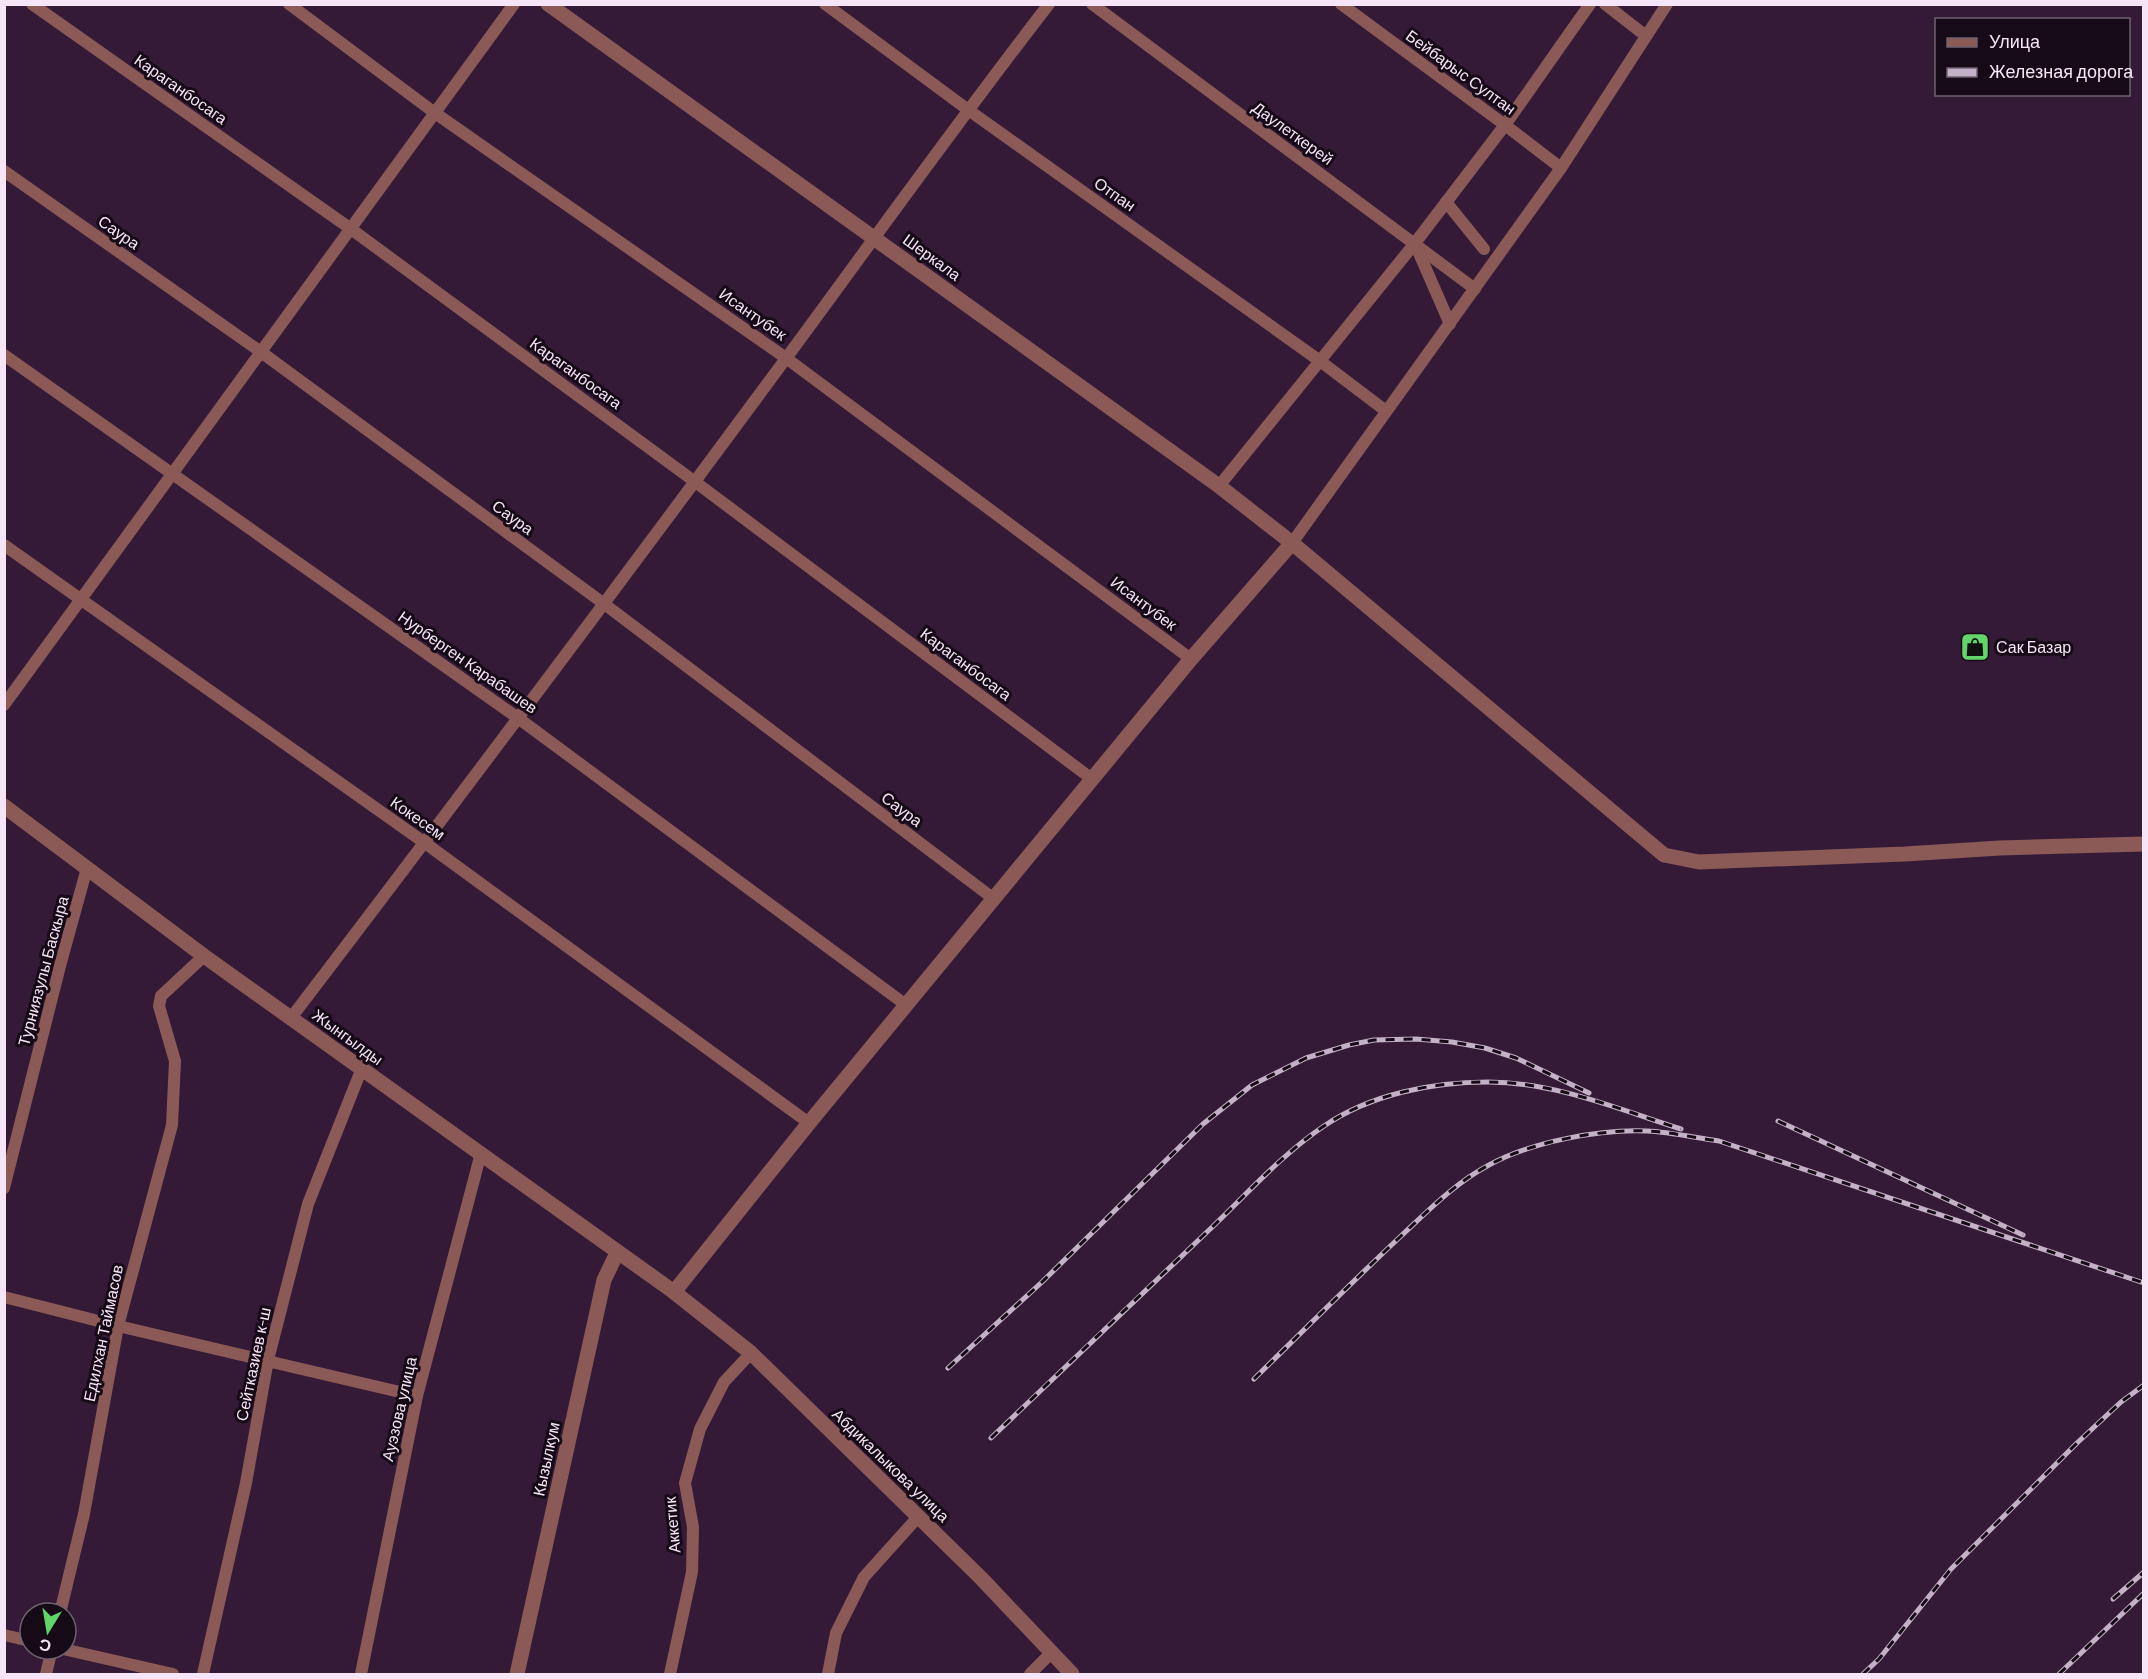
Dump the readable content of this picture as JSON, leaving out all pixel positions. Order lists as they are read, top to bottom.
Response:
{
  "streets": {
    "street": [
      "Бейбарыс Султан",
      "Караганбосага",
      "Даулеткерей",
      "Отпан",
      "Саура",
      "Шеркала",
      "Исантубек",
      "Нурберген Карабашев",
      "Кокесем",
      "Турниязулы Баскыра",
      "Жынгылды",
      "Едилхан Таймасов",
      "Сейтказиев к-ш",
      "Ауэзова улица",
      "Кызылкум",
      "Абдикалыкова улица",
      "Аккетик"
    ]
  },
  "crossings": [
    ["Турниязулы Баскыра", "Жынгылды"],
    ["Жынгылды", "Едилхан Таймасов"],
    ["Жынгылды", "Сейтказиев к-ш"],
    ["Жынгылды", "Ауэзова улица"],
    ["Жынгылды", "Кызылкум"],
    ["Жынгылды", "Абдикалыкова улица"],
    ["Абдикалыкова улица", "Аккетик"]
  ],
  "places": {
    "shop": ["Сак Базар"]
  },
  "legend": ["Улица", "Железная дорога"],
  "north": "bottom"
}
